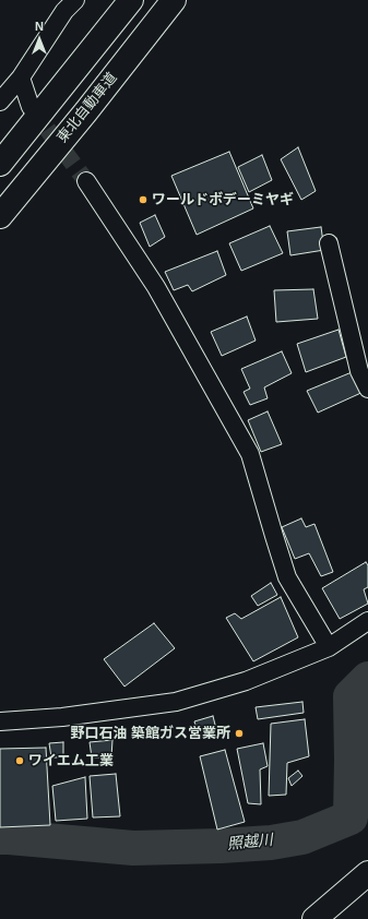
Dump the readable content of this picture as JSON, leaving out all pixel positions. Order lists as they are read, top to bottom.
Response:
{
  "streets": {
    "highway": ["東北自動車道"]
  },
  "water": ["照越川"],
  "places": ["ワールドボデーミヤギ", "野口石油 築館ガス営業所", "ワイエム工業"],
  "north": "top"
}
